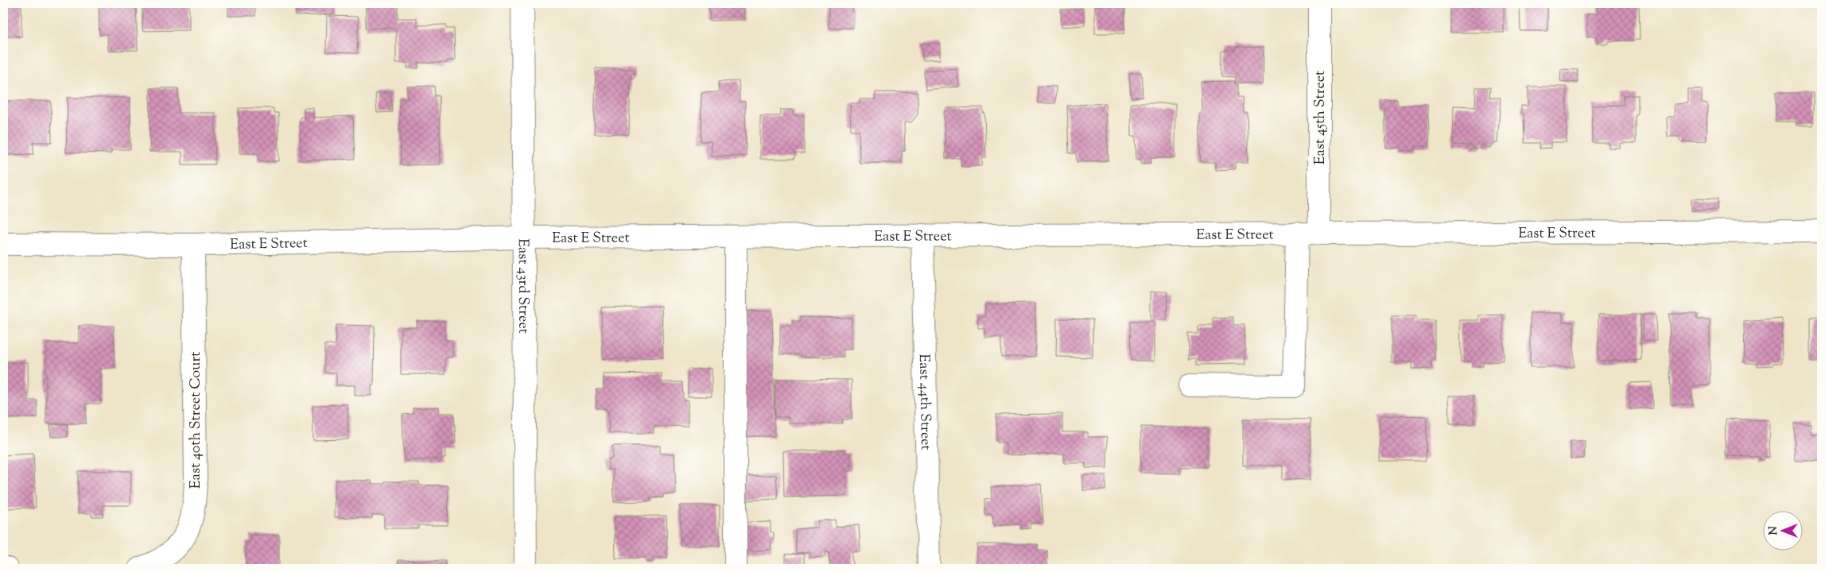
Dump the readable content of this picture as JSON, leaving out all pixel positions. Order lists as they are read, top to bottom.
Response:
{
  "streets": {
    "street": [
      "East 45th Street",
      "East E Street",
      "East 43rd Street",
      "East 44th Street",
      "East 40th Street Court"
    ]
  },
  "crossings": [
    ["East 45th Street", "East E Street"],
    ["East E Street", "East 43rd Street"],
    ["East E Street", "East 44th Street"],
    ["East E Street", "East 40th Street Court"]
  ],
  "north": "left"
}
